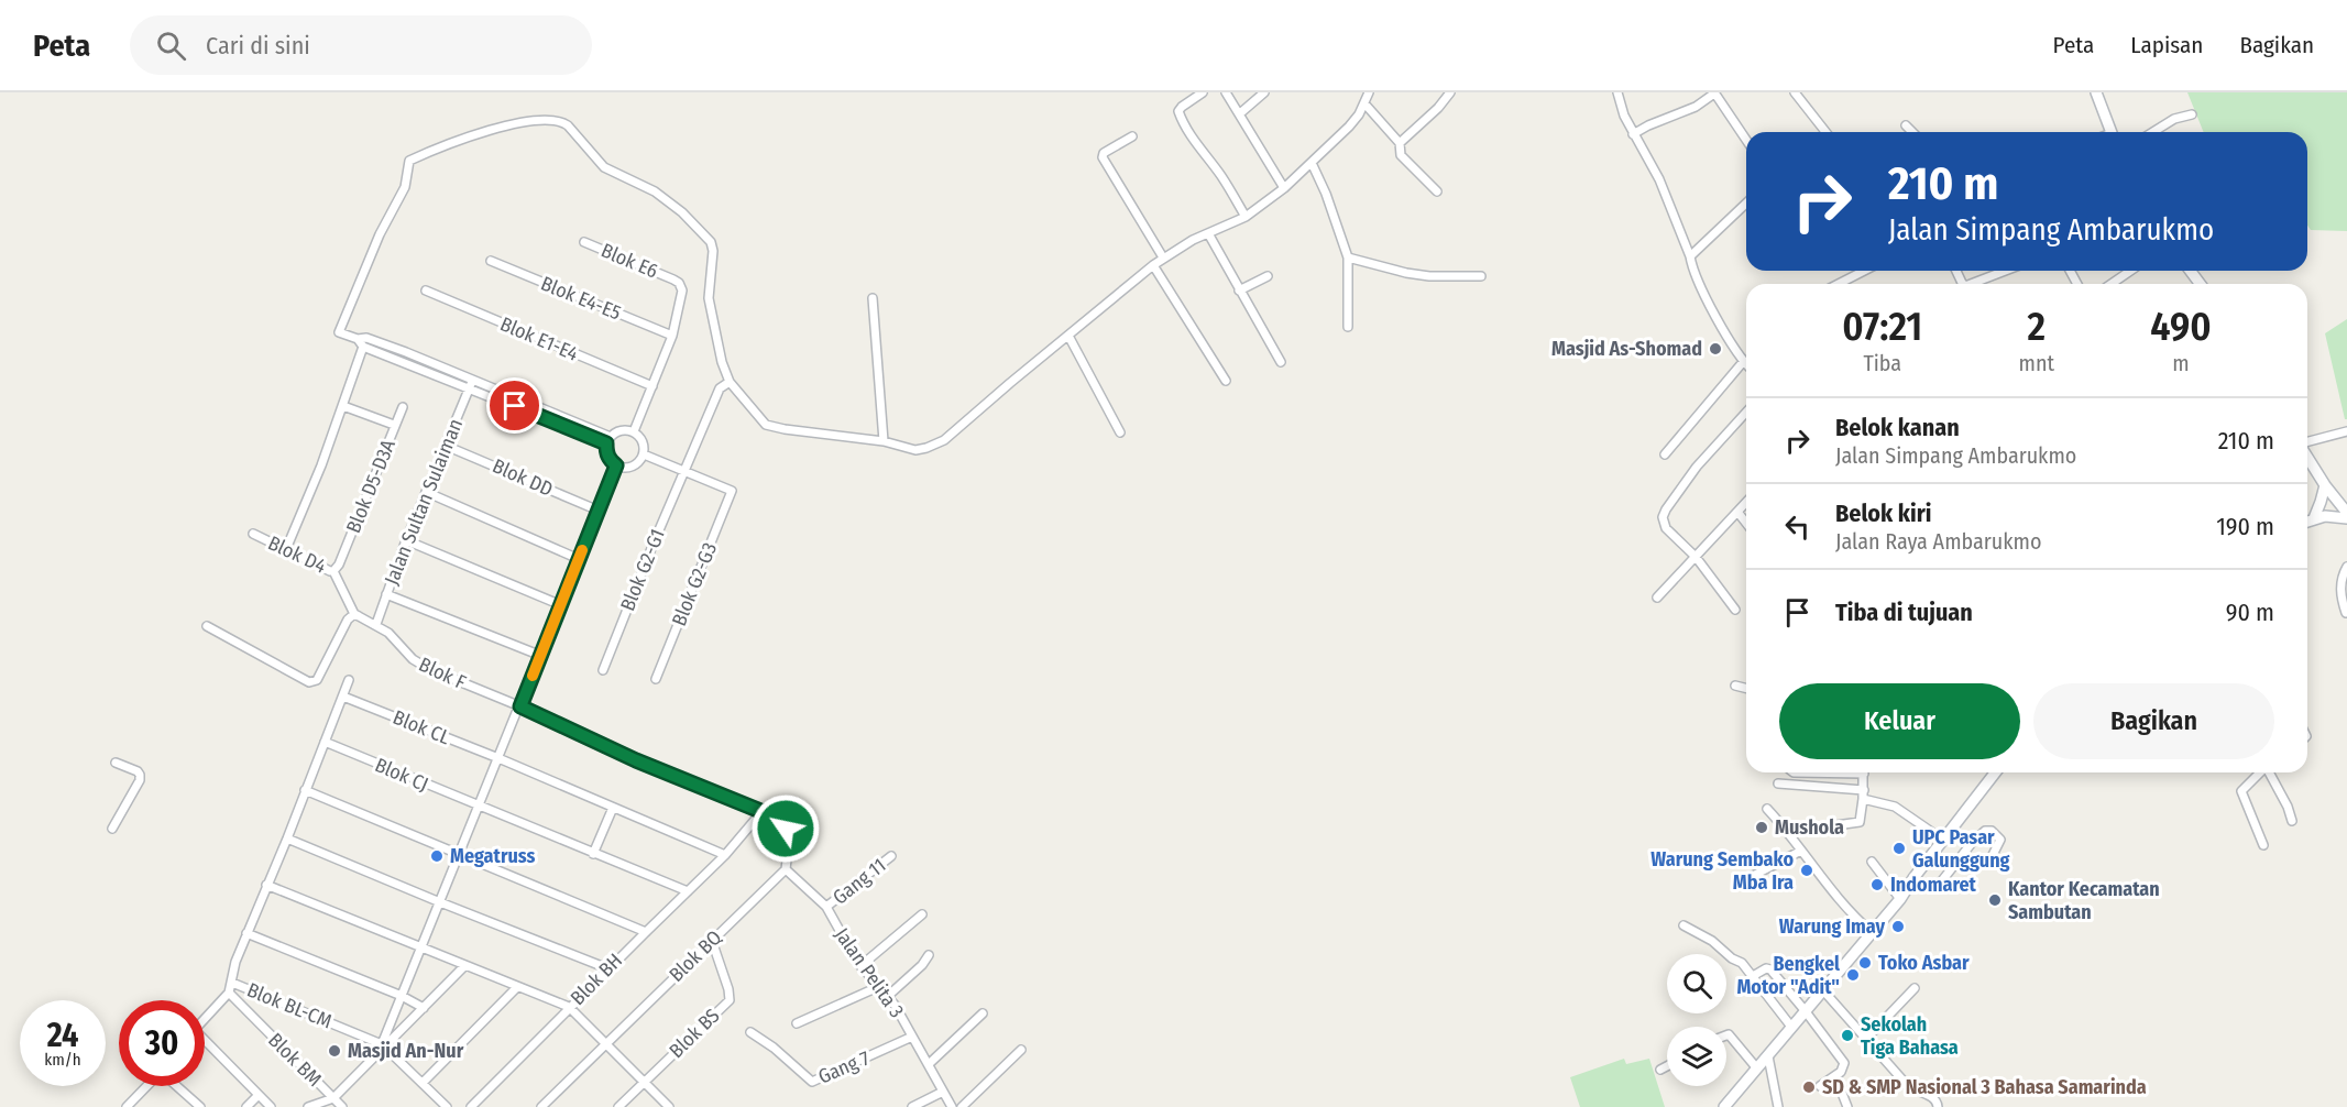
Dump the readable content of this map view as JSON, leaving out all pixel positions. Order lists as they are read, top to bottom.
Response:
{
  "streets": {
    "street": [
      "Blok E6",
      "Blok E4-E5",
      "Blok E1-E4",
      "Blok DD",
      "Blok D5-D3A",
      "Jalan Sultan Sulaiman",
      "Blok D4",
      "Blok G2-G1",
      "Blok G2-G3",
      "Blok F",
      "Blok CL",
      "Blok CJ",
      "Gang 11",
      "Blok BQ",
      "Jalan Pelita 3",
      "Blok BH",
      "Blok BL-CM",
      "Blok BS",
      "Blok BM",
      "Gang 7"
    ]
  },
  "crossings": [
    ["Blok E6", "Blok E4-E5"],
    ["Blok DD", "Jalan Sultan Sulaiman"],
    ["Blok D5-D3A", "Blok D4"],
    ["Jalan Sultan Sulaiman", "Blok F"],
    ["Blok G2-G1", "Blok G2-G3"],
    ["Blok F", "Blok BH"],
    ["Blok CL", "Blok BH"],
    ["Blok CJ", "Blok BH"],
    ["Gang 11", "Jalan Pelita 3"],
    ["Blok BQ", "Jalan Pelita 3"],
    ["Blok BQ", "Blok BS"],
    ["Jalan Pelita 3", "Gang 7"]
  ],
  "places": [
    "Masjid As-Shomad",
    "Mushola",
    "UPC Pasar Galunggung",
    "Megatruss",
    "Warung Sembako Mba Ira",
    "Indomaret",
    "Kantor Kecamatan Sambutan",
    "Warung Imay",
    "Toko Asbar",
    "Bengkel Motor \"Adit\"",
    "Sekolah Tiga Bahasa",
    "Masjid An-Nur",
    "SD & SMP Nasional 3 Bahasa Samarinda"
  ],
  "page": {
    "header": "Peta",
    "search": "Cari di sini",
    "nav": ["Peta", "Lapisan", "Bagikan"],
    "turn": ["210 m", "Jalan Simpang Ambarukmo"],
    "eta": [
      "07:21",
      "Tiba",
      "2",
      "mnt",
      "490",
      "m"
    ],
    "list": [
      {
        "name": "Belok kanan",
        "note": "Jalan Simpang Ambarukmo",
        "value": "210 m"
      },
      {
        "name": "Belok kiri",
        "note": "Jalan Raya Ambarukmo",
        "value": "190 m"
      },
      {
        "name": "Tiba di tujuan",
        "value": "90 m"
      }
    ],
    "buttons": ["Keluar", "Bagikan"],
    "speed": "24 km/h",
    "limit": "30"
  }
}
